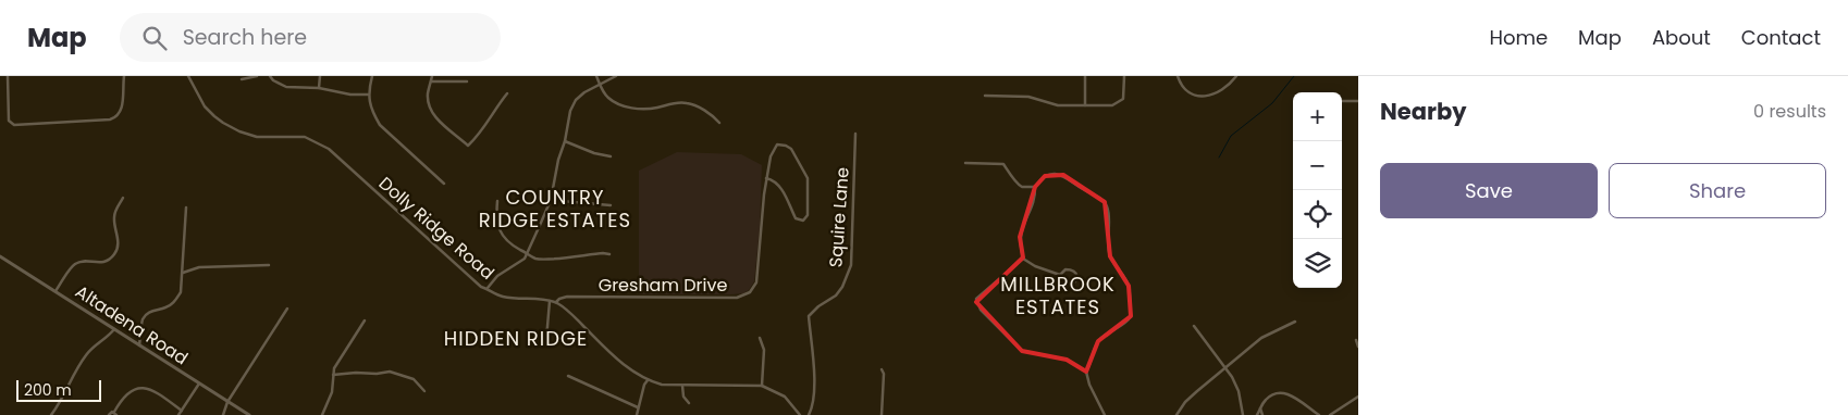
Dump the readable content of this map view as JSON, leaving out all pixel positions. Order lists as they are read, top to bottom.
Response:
{
  "streets": {
    "street": [
      "Squire Lane",
      "Dolly Ridge Road",
      "Gresham Drive",
      "Altadena Road"
    ]
  },
  "crossings": [
    ["Dolly Ridge Road", "Gresham Drive"]
  ],
  "districts": ["COUNTRY RIDGE ESTATES", "MILLBROOK ESTATES", "HIDDEN RIDGE"],
  "scale_bar": "200 m",
  "page": {
    "header": "Map",
    "search": "Search here",
    "nav": [
      "Home",
      "Map",
      "About",
      "Contact"
    ],
    "heading": ["Nearby", "0 results"],
    "map_buttons": ["+", "−"],
    "buttons": ["Save", "Share"],
    "scale": "200 m"
  }
}
